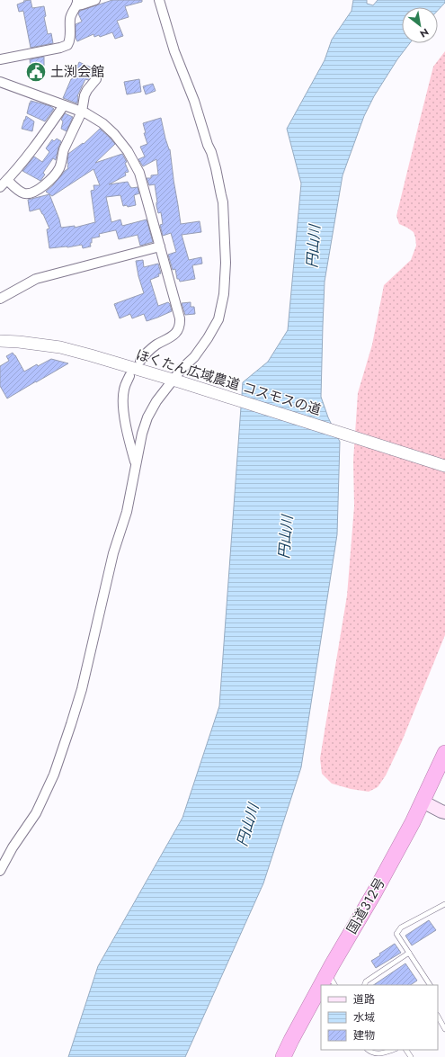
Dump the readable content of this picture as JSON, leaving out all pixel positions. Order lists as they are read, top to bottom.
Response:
{
  "streets": {
    "highway": ["国道312号"],
    "street": ["ほくたん広域農道 コスモスの道"]
  },
  "water": ["円山川"],
  "places": {
    "public building": ["土渕会館"]
  },
  "legend": ["道路", "水域", "建物"],
  "north": "bottom right"
}
